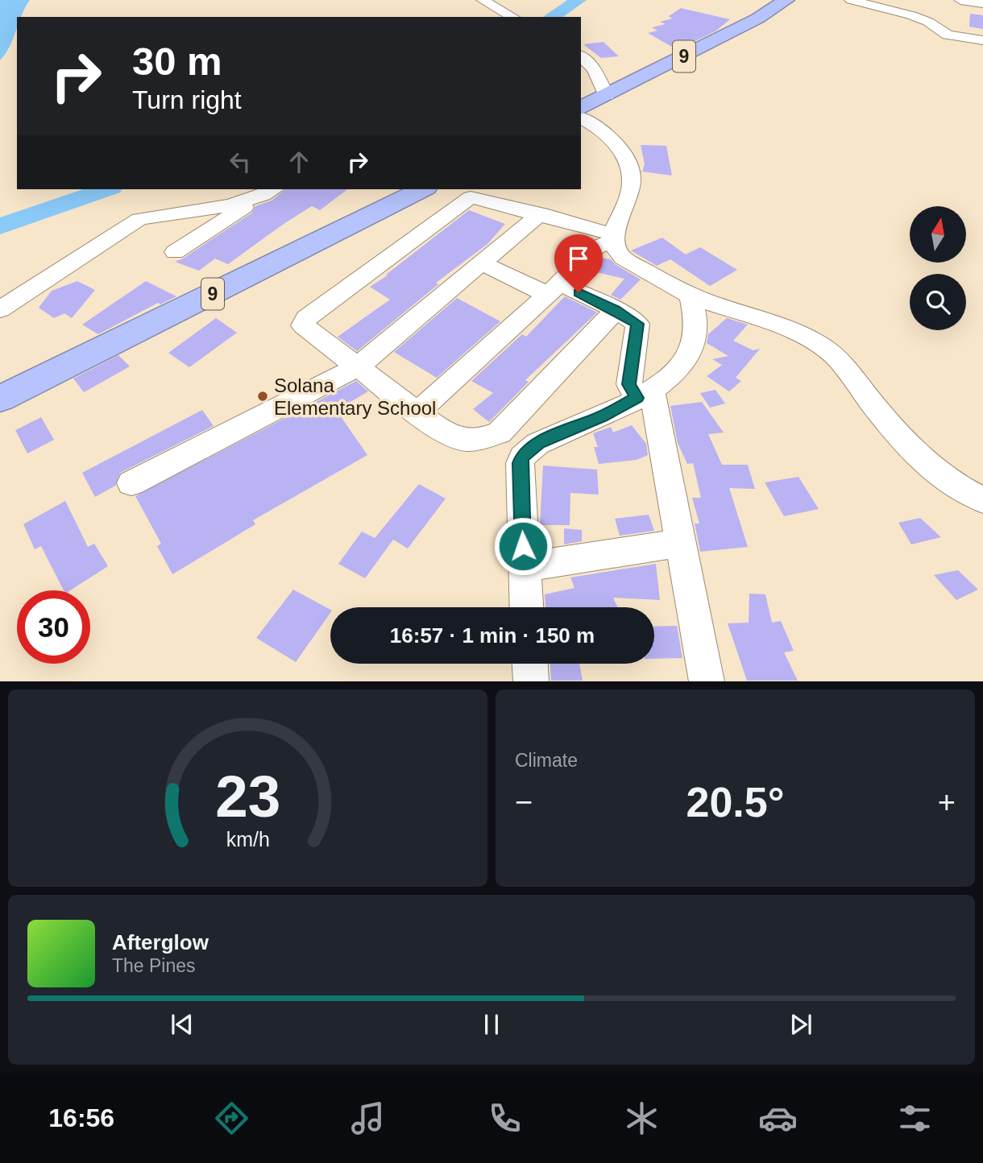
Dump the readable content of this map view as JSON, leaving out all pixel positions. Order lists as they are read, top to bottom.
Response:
{
  "streets": {
    "highway": ["9"]
  },
  "places": ["Solana Elementary School"],
  "north": "top",
  "page": {
    "turn": ["30 m", "Turn right"],
    "limit": "30",
    "trip": "16:57 · 1 min · 150 m",
    "tile": "Climate",
    "heat": ["−", "20.5°", "+"],
    "song": ["Afterglow", "The Pines"],
    "tabs": "16:56",
    "gauge": ["23", "km/h"]
  }
}
